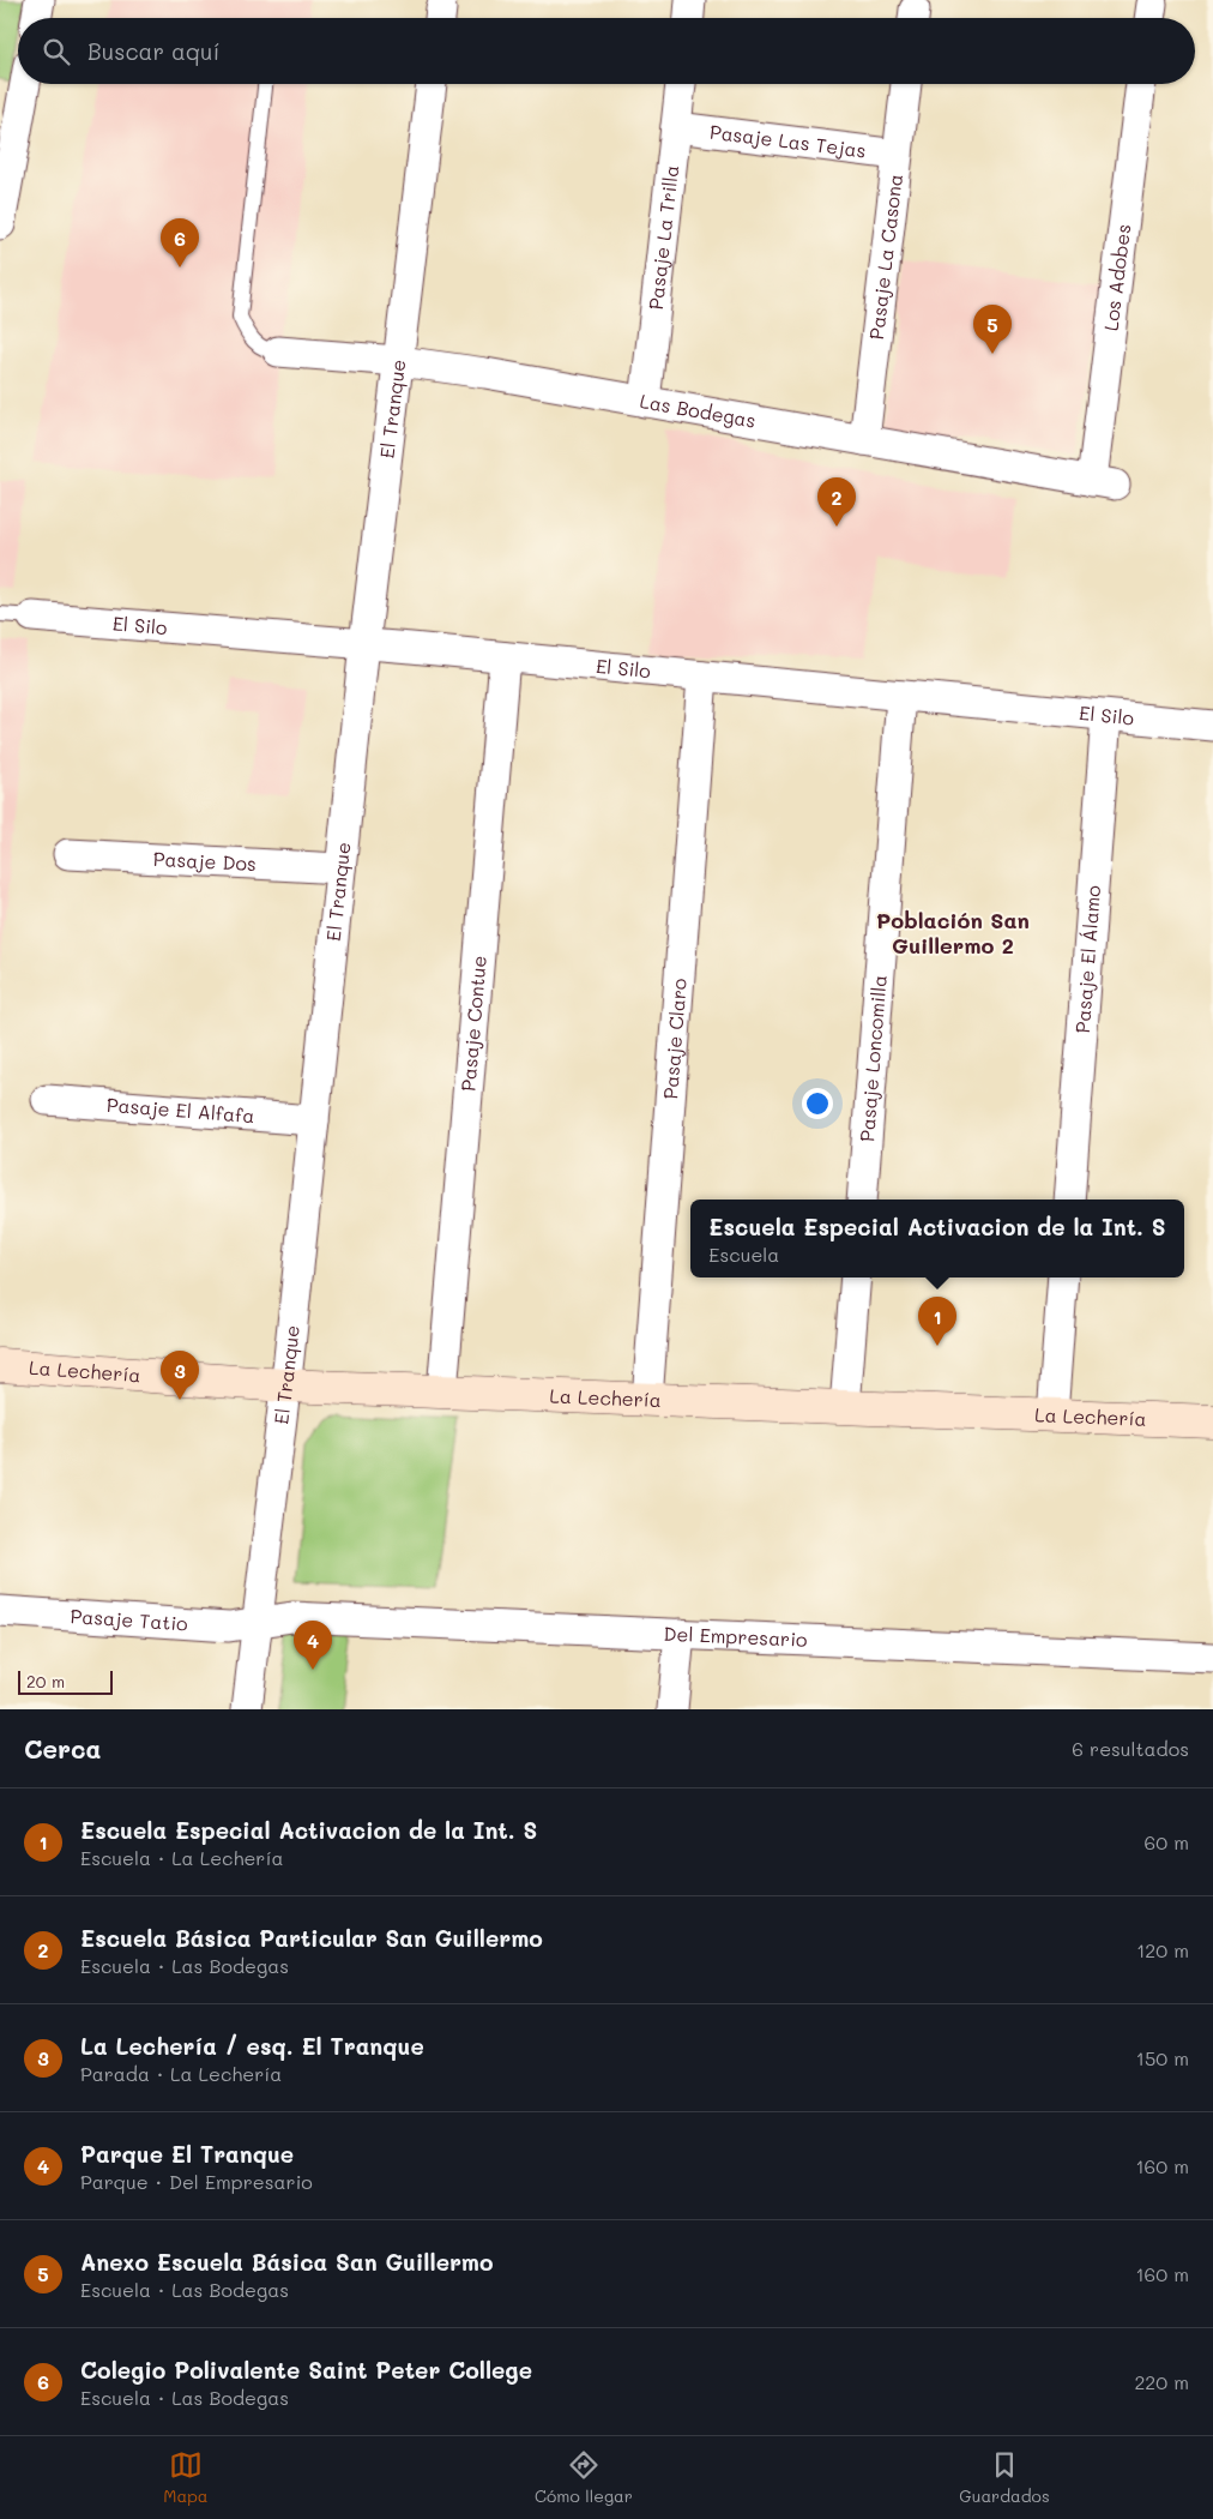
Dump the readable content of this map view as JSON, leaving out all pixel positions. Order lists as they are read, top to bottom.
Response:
{
  "streets": {
    "street": [
      "Pasaje Las Tejas",
      "Pasaje La Trilla",
      "Pasaje La Casona",
      "Los Adobes",
      "El Tranque",
      "Las Bodegas",
      "El Silo",
      "Pasaje Dos",
      "Pasaje El Álamo",
      "Pasaje Contue",
      "Pasaje Claro",
      "Pasaje Loncomilla",
      "Pasaje El Alfafa",
      "La Lechería",
      "Pasaje Tatio",
      "Del Empresario"
    ]
  },
  "crossings": [
    ["Pasaje Las Tejas", "Pasaje La Trilla"],
    ["Pasaje Las Tejas", "Pasaje La Casona"],
    ["Pasaje La Trilla", "Las Bodegas"],
    ["Pasaje La Casona", "Las Bodegas"],
    ["Los Adobes", "Las Bodegas"],
    ["El Tranque", "Las Bodegas"],
    ["El Tranque", "El Silo"],
    ["El Tranque", "Pasaje Dos"],
    ["El Tranque", "Pasaje El Alfafa"],
    ["El Tranque", "La Lechería"],
    ["El Tranque", "Pasaje Tatio"],
    ["El Tranque", "Del Empresario"],
    ["El Silo", "Pasaje El Álamo"],
    ["El Silo", "Pasaje Contue"],
    ["El Silo", "Pasaje Claro"],
    ["El Silo", "Pasaje Loncomilla"],
    ["Pasaje Contue", "La Lechería"],
    ["Pasaje Claro", "La Lechería"],
    ["Pasaje Tatio", "Del Empresario"]
  ],
  "districts": ["Población San Guillermo 2"],
  "scale_bar": "20 m",
  "page": {
    "search": "Buscar aquí",
    "pins": [
      "6",
      "5",
      "2",
      "1",
      "3",
      "4"
    ],
    "popup": ["Escuela Especial Activacion de la Int. S", "Escuela"],
    "scale": "20 m",
    "heading": ["Cerca", "6 resultados"],
    "list": [
      {
        "mark": "1",
        "name": "Escuela Especial Activacion de la Int. S",
        "note": "Escuela · La Lechería",
        "value": "60 m"
      },
      {
        "mark": "2",
        "name": "Escuela Básica Particular San Guillermo",
        "note": "Escuela · Las Bodegas",
        "value": "120 m"
      },
      {
        "mark": "3",
        "name": "La Lechería / esq. El Tranque",
        "note": "Parada · La Lechería",
        "value": "150 m"
      },
      {
        "mark": "4",
        "name": "Parque El Tranque",
        "note": "Parque · Del Empresario",
        "value": "160 m"
      },
      {
        "mark": "5",
        "name": "Anexo Escuela Básica San Guillermo",
        "note": "Escuela · Las Bodegas",
        "value": "160 m"
      },
      {
        "mark": "6",
        "name": "Colegio Polivalente Saint Peter College",
        "note": "Escuela · Las Bodegas",
        "value": "220 m"
      }
    ],
    "nav": ["Mapa", "Cómo llegar", "Guardados"]
  }
}
